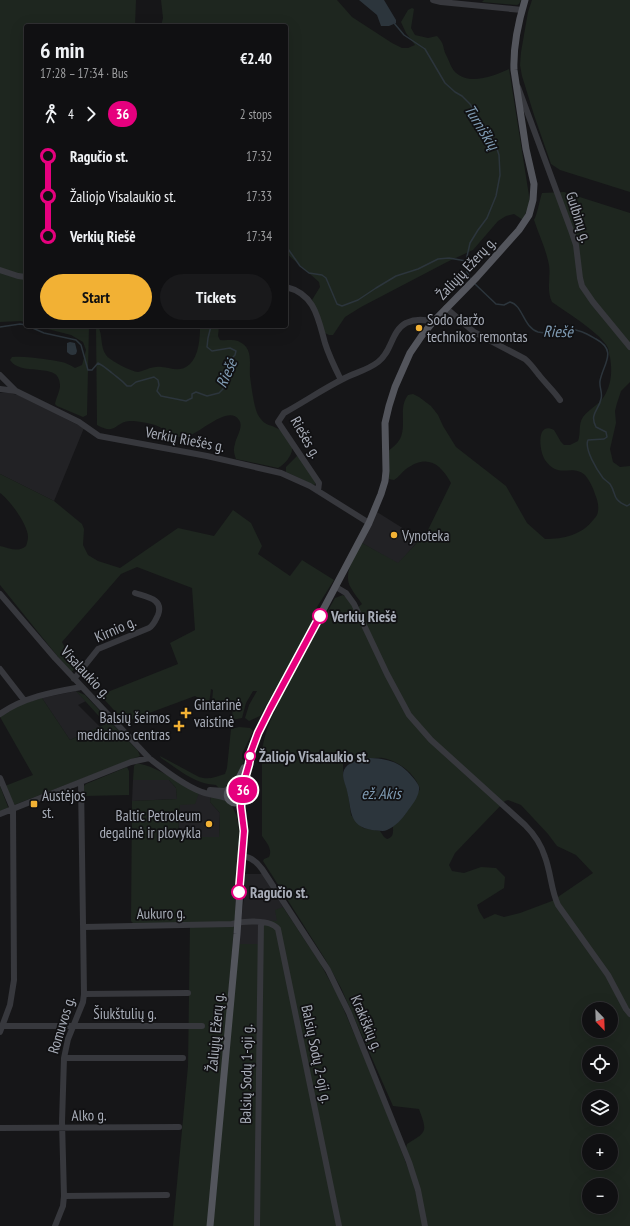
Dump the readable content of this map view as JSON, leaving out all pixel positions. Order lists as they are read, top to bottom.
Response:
{
  "streets": {
    "main road": ["Žaliųjų Ežerų g."],
    "street": [
      "Gulbinų g.",
      "Riešės g.",
      "Verkių Riešės g.",
      "Kirnio g.",
      "Visalaukio g.",
      "Aukuro g.",
      "Šiukštulių g.",
      "Krakiškių g.",
      "Romuvos g.",
      "Balsių Sodų 2-oji g.",
      "Balsių Sodų 1-oji g.",
      "Alko g."
    ]
  },
  "crossings": [
    ["Gulbinų g.", "Žaliųjų Ežerų g."],
    ["Žaliųjų Ežerų g.", "Riešės g."],
    ["Žaliųjų Ežerų g.", "Verkių Riešės g."],
    ["Žaliųjų Ežerų g.", "Visalaukio g."],
    ["Žaliųjų Ežerų g.", "Aukuro g."],
    ["Žaliųjų Ežerų g.", "Krakiškių g."],
    ["Žaliųjų Ežerų g.", "Balsių Sodų 2-oji g."],
    ["Riešės g.", "Verkių Riešės g."],
    ["Kirnio g.", "Visalaukio g."],
    ["Aukuro g.", "Romuvos g."],
    ["Aukuro g.", "Balsių Sodų 2-oji g."],
    ["Šiukštulių g.", "Romuvos g."],
    ["Romuvos g.", "Alko g."],
    ["Balsių Sodų 2-oji g.", "Balsių Sodų 1-oji g."]
  ],
  "water": ["Turniškių", "Riešė", "ež. Akis"],
  "places": {
    "other": [
      "Sodo daržo technikos remontas",
      "Vynoteka",
      "Verkių Riešė",
      "Žaliojo Visalaukio st.",
      "Baltic Petroleum degalinė ir plovykla",
      "Ragučio st."
    ],
    "health": ["Gintarinė vaistinė", "Balsių šeimos medicinos centras"],
    "transit": ["Austėjos st."]
  },
  "lines": ["bus line 36"],
  "north": "bottom right",
  "page": {
    "on_map": "36",
    "heading": ["6 min", "17:28 – 17:34 · Bus", "€2.40"],
    "legs": ["4", "36", "2 stops"],
    "list": [
      {
        "name": "Ragučio st.",
        "value": "17:32"
      },
      {
        "name": "Žaliojo Visalaukio st.",
        "value": "17:33"
      },
      {
        "name": "Verkių Riešė",
        "value": "17:34"
      }
    ],
    "buttons": ["Start", "Tickets"],
    "map_buttons": ["+", "−"]
  }
}
